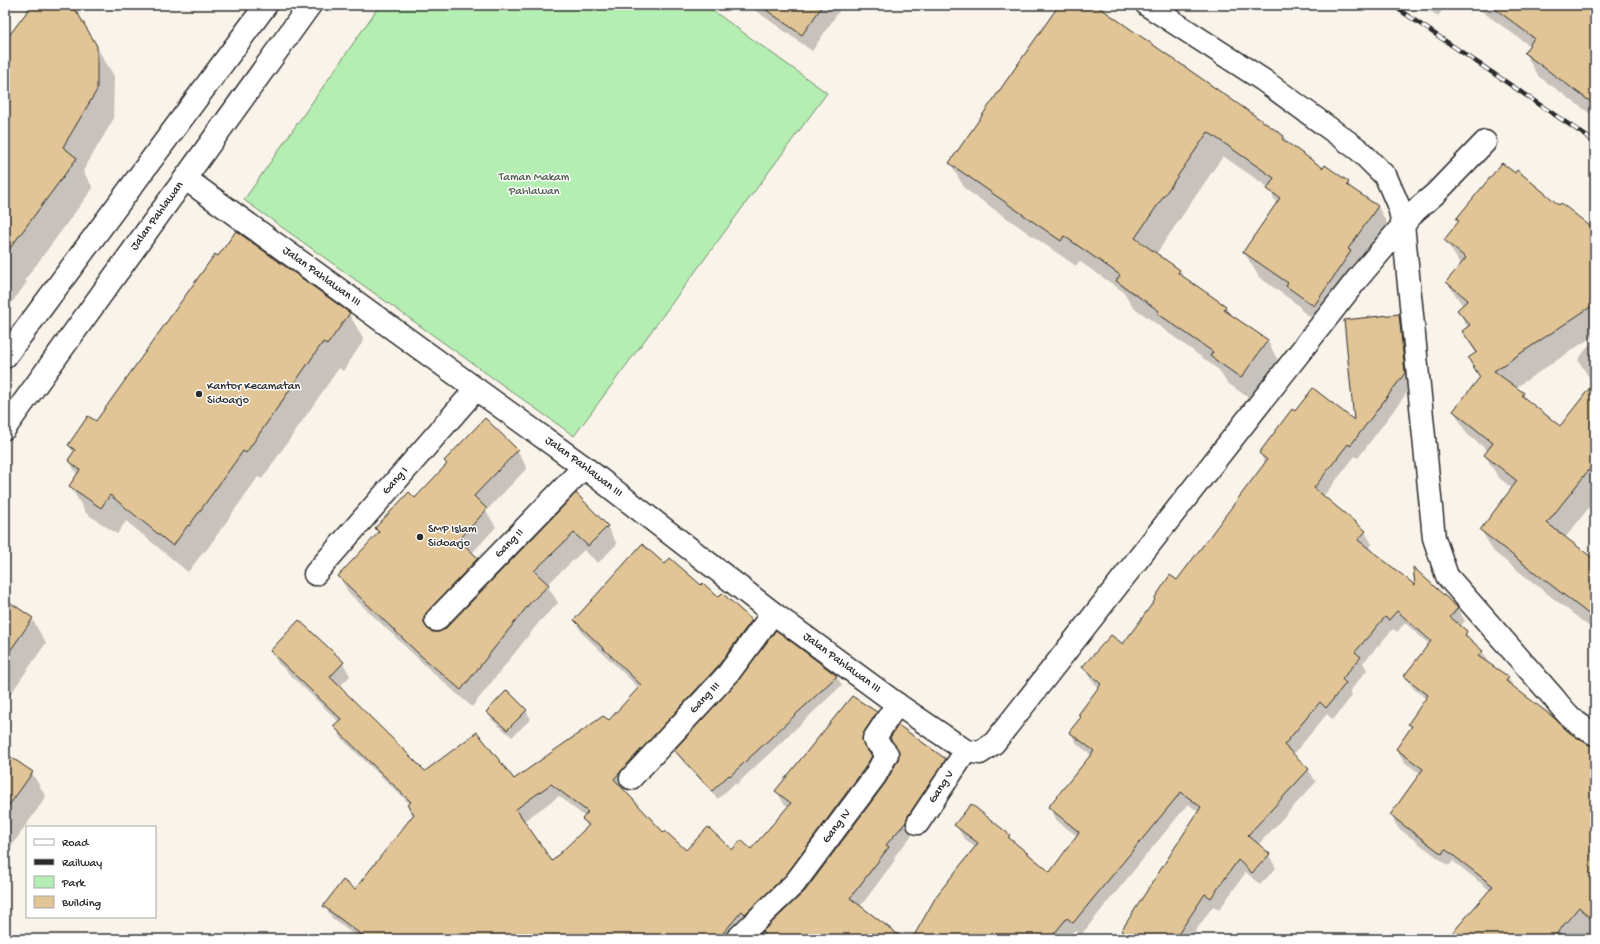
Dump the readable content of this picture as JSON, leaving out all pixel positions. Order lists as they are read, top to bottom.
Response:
{
  "streets": {
    "street": [
      "Jalan Pahlawan",
      "Jalan Pahlawan III",
      "Gang I",
      "Gang II",
      "Gang III",
      "Gang V",
      "Gang IV"
    ]
  },
  "crossings": [
    ["Jalan Pahlawan", "Jalan Pahlawan III"],
    ["Jalan Pahlawan III", "Gang I"],
    ["Jalan Pahlawan III", "Gang II"],
    ["Jalan Pahlawan III", "Gang III"],
    ["Jalan Pahlawan III", "Gang V"],
    ["Jalan Pahlawan III", "Gang IV"]
  ],
  "parks": ["Taman Makam Pahlawan"],
  "places": ["Kantor Kecamatan Sidoarjo", "SMP Islam Sidoarjo"],
  "legend": [
    "Road",
    "Railway",
    "Park",
    "Building"
  ]
}
